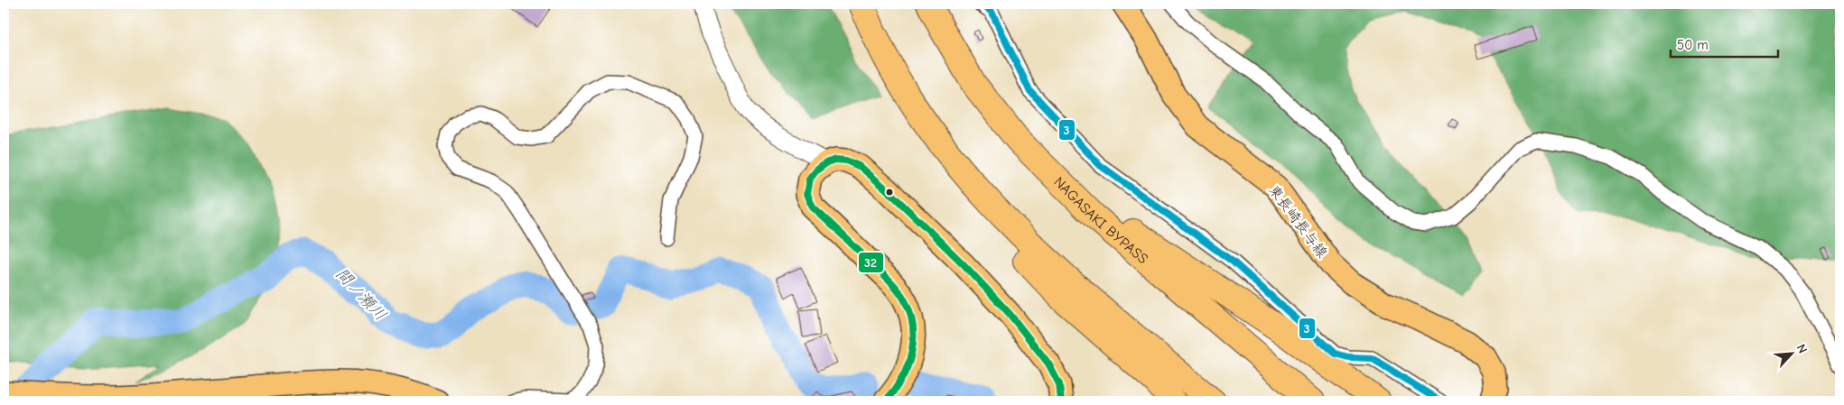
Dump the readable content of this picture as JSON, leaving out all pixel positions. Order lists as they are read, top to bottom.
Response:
{
  "streets": {
    "highway": ["NAGASAKI BYPASS"],
    "main road": ["東長崎長与線"]
  },
  "water": ["間ノ瀬川"],
  "lines": ["transit line 3", "transit line 32"],
  "scale_bar": "50 m",
  "north": "top right"
}
